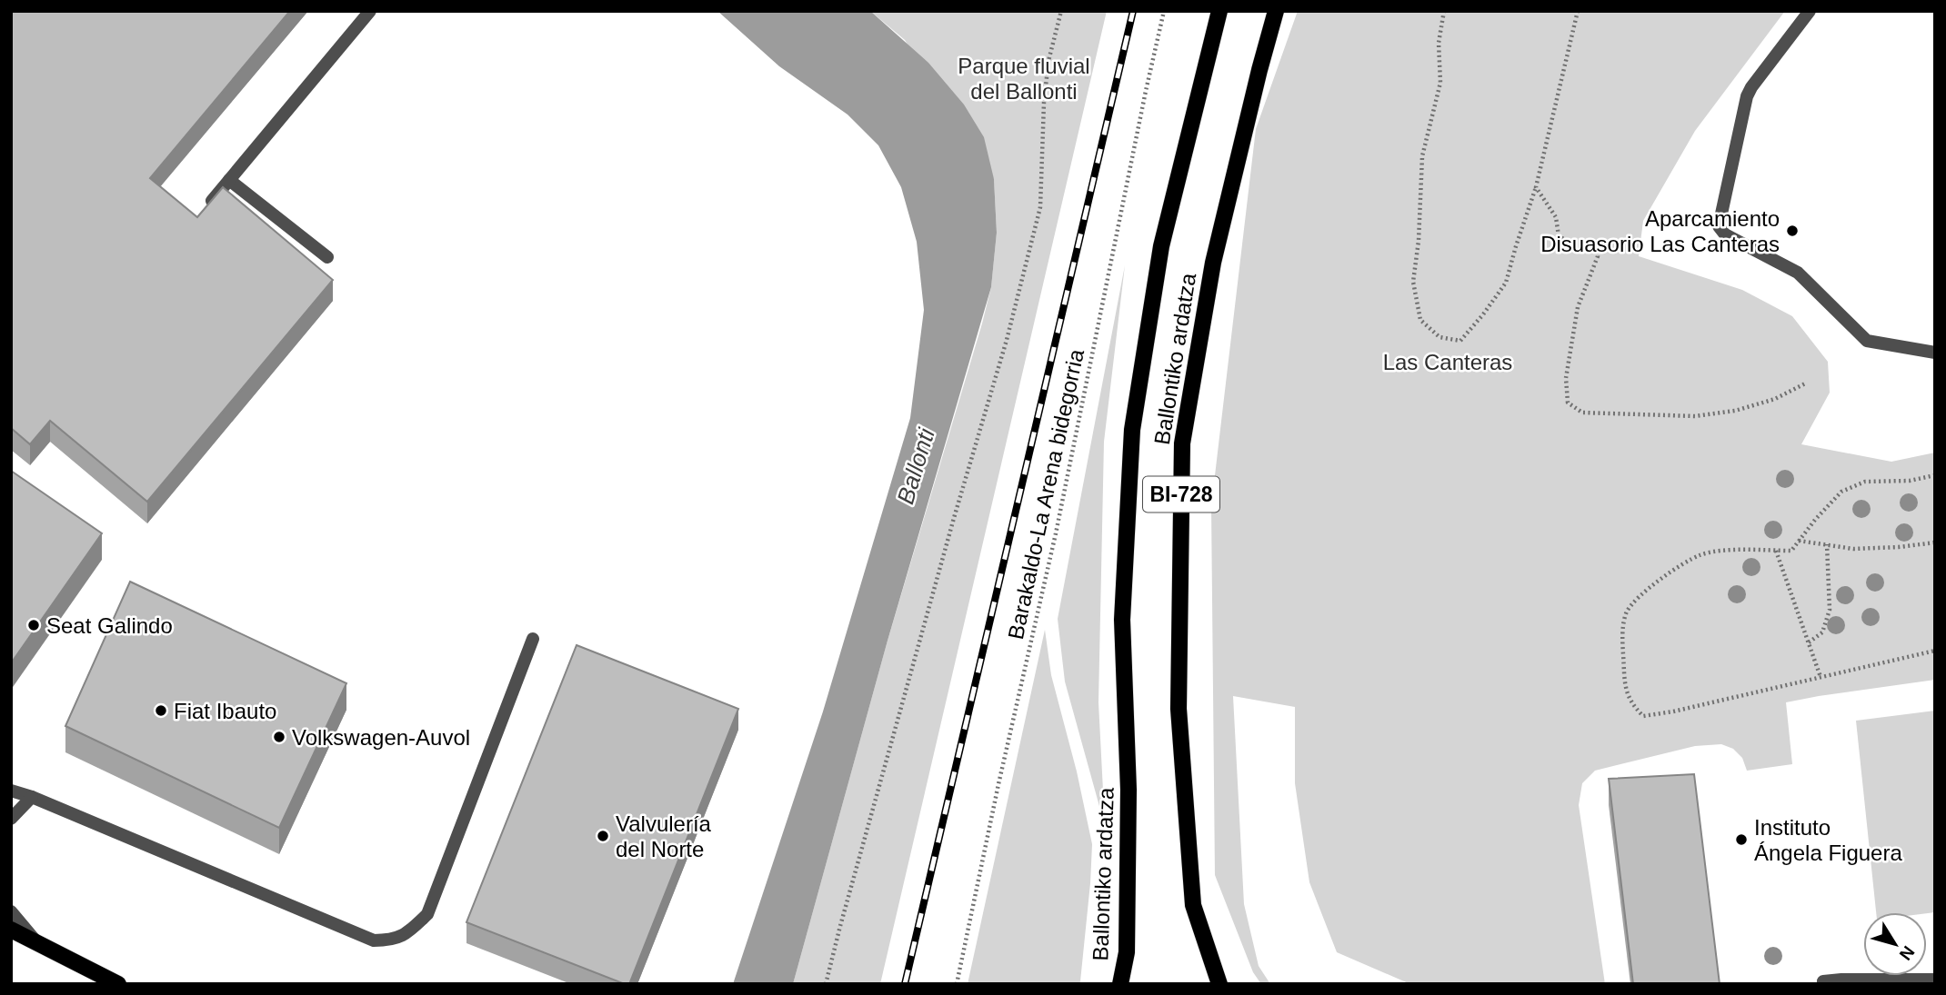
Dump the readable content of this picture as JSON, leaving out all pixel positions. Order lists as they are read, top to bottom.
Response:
{
  "streets": {
    "main road": ["Ballontiko ardatza", "BI-728"],
    "path": ["Barakaldo-La Arena bidegorria"]
  },
  "water": ["Ballonti"],
  "parks": ["Parque fluvial del Ballonti", "Las Canteras"],
  "places": [
    "Aparcamiento Disuasorio Las Canteras",
    "Seat Galindo",
    "Fiat Ibauto",
    "Volkswagen-Auvol",
    "Valvulería del Norte",
    "Instituto Ángela Figuera"
  ],
  "north": "bottom right"
}
